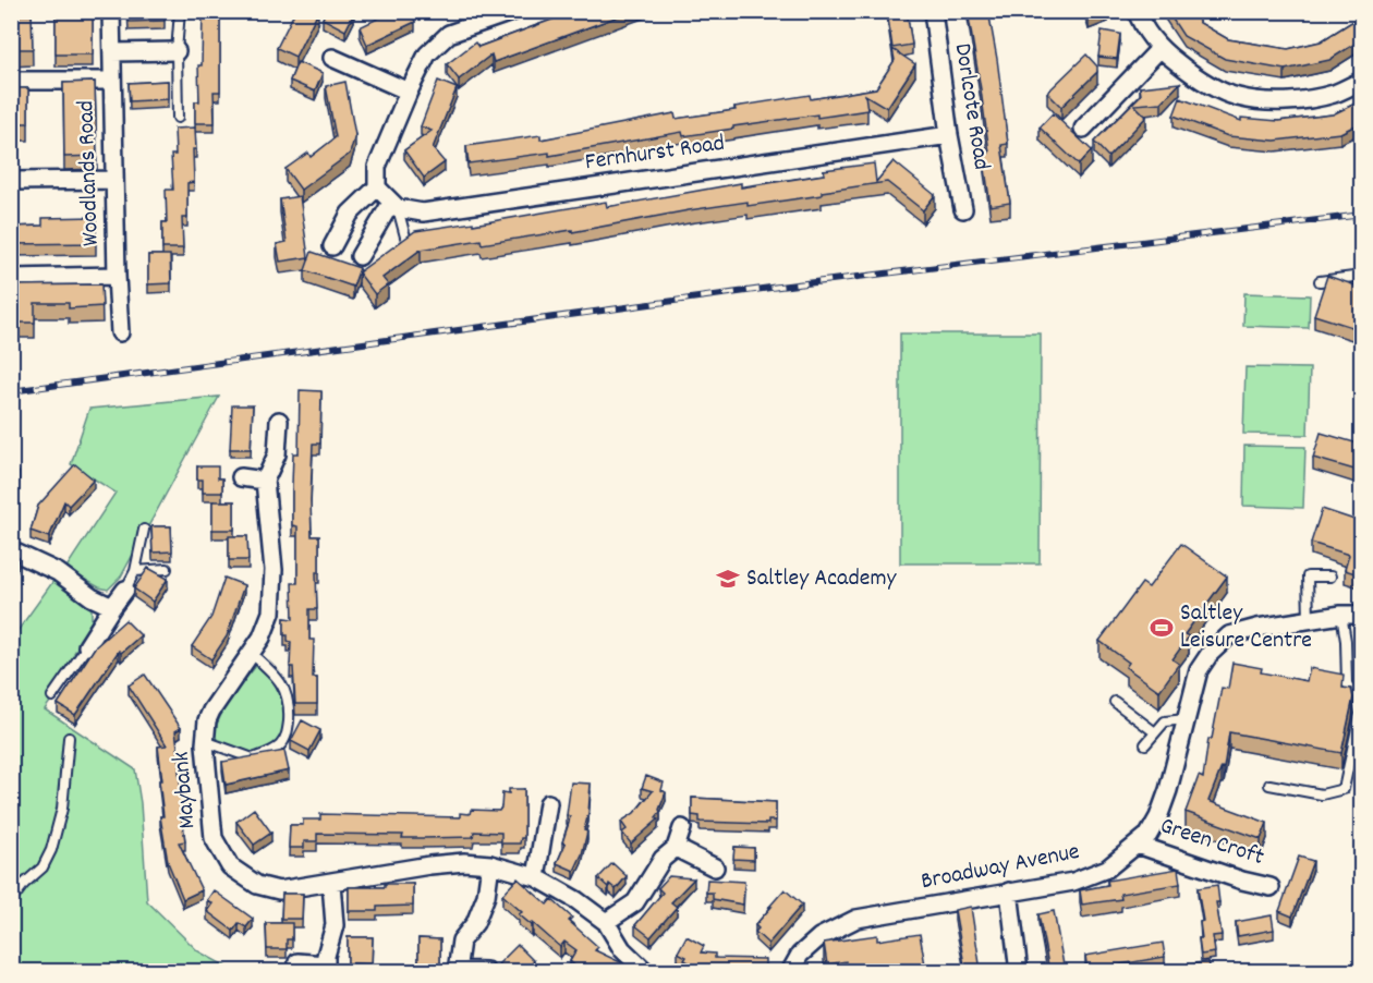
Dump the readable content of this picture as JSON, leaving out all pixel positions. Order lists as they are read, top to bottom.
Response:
{
  "streets": {
    "street": [
      "Dorlcote Road",
      "Fernhurst Road",
      "Woodlands Road",
      "Maybank",
      "Green Croft",
      "Broadway Avenue"
    ]
  },
  "crossings": [
    ["Dorlcote Road", "Fernhurst Road"],
    ["Green Croft", "Broadway Avenue"]
  ],
  "places": {
    "school or university": ["Saltley Academy"],
    "sports": ["Saltley Leisure Centre"]
  }
}
